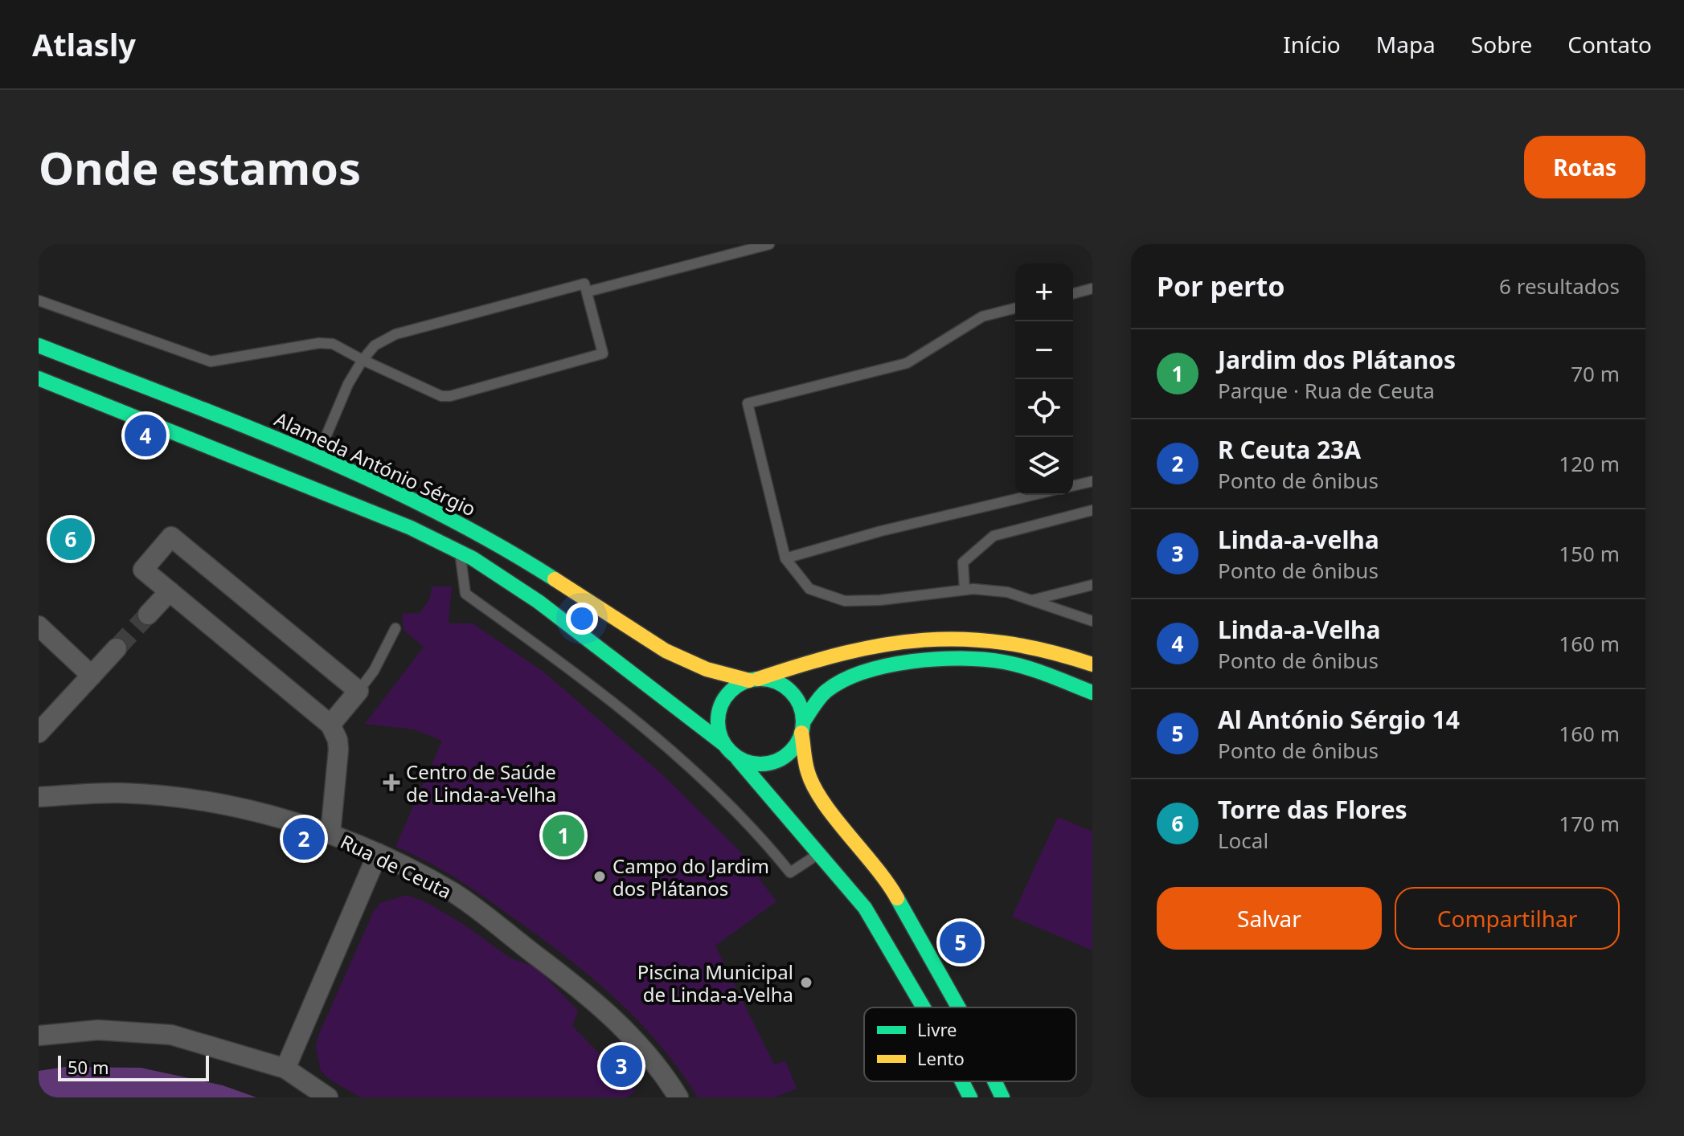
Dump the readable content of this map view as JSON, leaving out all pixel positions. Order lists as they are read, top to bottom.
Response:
{
  "streets": {
    "street": ["Alameda António Sérgio", "Rua de Ceuta"]
  },
  "places": {
    "health": ["Centro de Saúde de Linda-a-Velha"],
    "other": ["Campo do Jardim dos Plátanos", "Piscina Municipal de Linda-a-Velha"]
  },
  "legend": ["Livre", "Lento"],
  "scale_bar": "50 m",
  "page": {
    "header": "Atlasly",
    "nav": [
      "Início",
      "Mapa",
      "Sobre",
      "Contato"
    ],
    "buttons": [
      "Rotas",
      ["Salvar", "Compartilhar"]
    ],
    "title": "Onde estamos",
    "heading": ["Por perto", "6 resultados"],
    "map_buttons": ["+", "−"],
    "list": [
      {
        "mark": "1",
        "name": "Jardim dos Plátanos",
        "note": "Parque · Rua de Ceuta",
        "value": "70 m"
      },
      {
        "mark": "2",
        "name": "R Ceuta 23A",
        "note": "Ponto de ônibus",
        "value": "120 m"
      },
      {
        "mark": "3",
        "name": "Linda-a-velha",
        "note": "Ponto de ônibus",
        "value": "150 m"
      },
      {
        "mark": "4",
        "name": "Linda-a-Velha",
        "note": "Ponto de ônibus",
        "value": "160 m"
      },
      {
        "mark": "5",
        "name": "Al António Sérgio 14",
        "note": "Ponto de ônibus",
        "value": "160 m"
      },
      {
        "mark": "6",
        "name": "Torre das Flores",
        "note": "Local",
        "value": "170 m"
      }
    ],
    "pins": [
      "4",
      "6",
      "1",
      "2",
      "5",
      "3"
    ],
    "scale": "50 m"
  }
}
